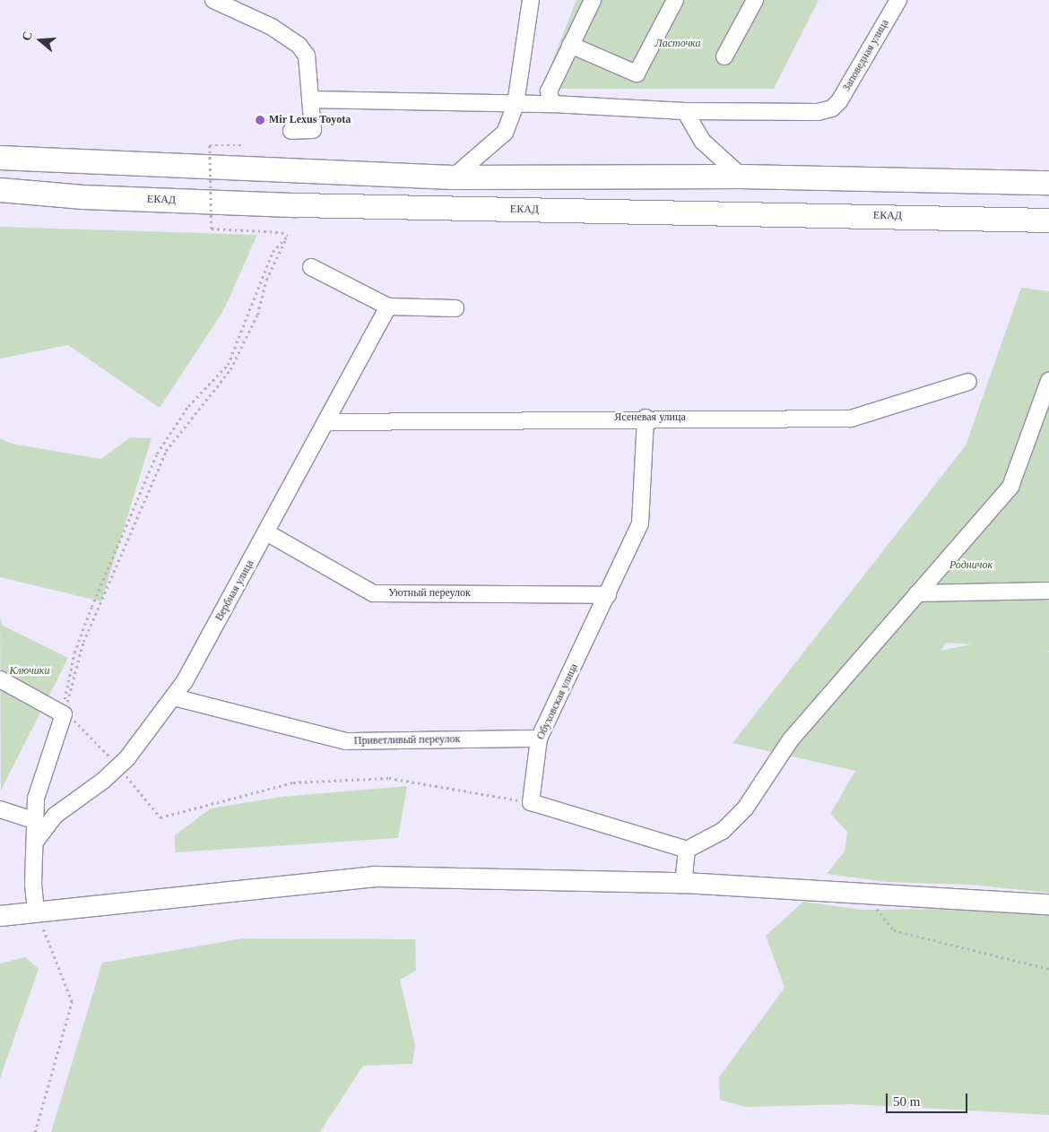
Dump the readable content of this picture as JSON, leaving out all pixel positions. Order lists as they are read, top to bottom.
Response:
{
  "streets": {
    "highway": ["ЕКАД"],
    "street": [
      "Заповедная улица",
      "Ясеневая улица",
      "Вербная улица",
      "Уютный переулок",
      "Обуховская улица",
      "Приветливый переулок"
    ]
  },
  "crossings": [
    ["Ясеневая улица", "Вербная улица"],
    ["Ясеневая улица", "Обуховская улица"],
    ["Вербная улица", "Уютный переулок"],
    ["Вербная улица", "Приветливый переулок"],
    ["Уютный переулок", "Обуховская улица"],
    ["Обуховская улица", "Приветливый переулок"]
  ],
  "parks": ["Ласточка", "Родничок", "Ключики"],
  "places": ["Mir Lexus Toyota"],
  "scale_bar": "50 m",
  "north": "left"
}
